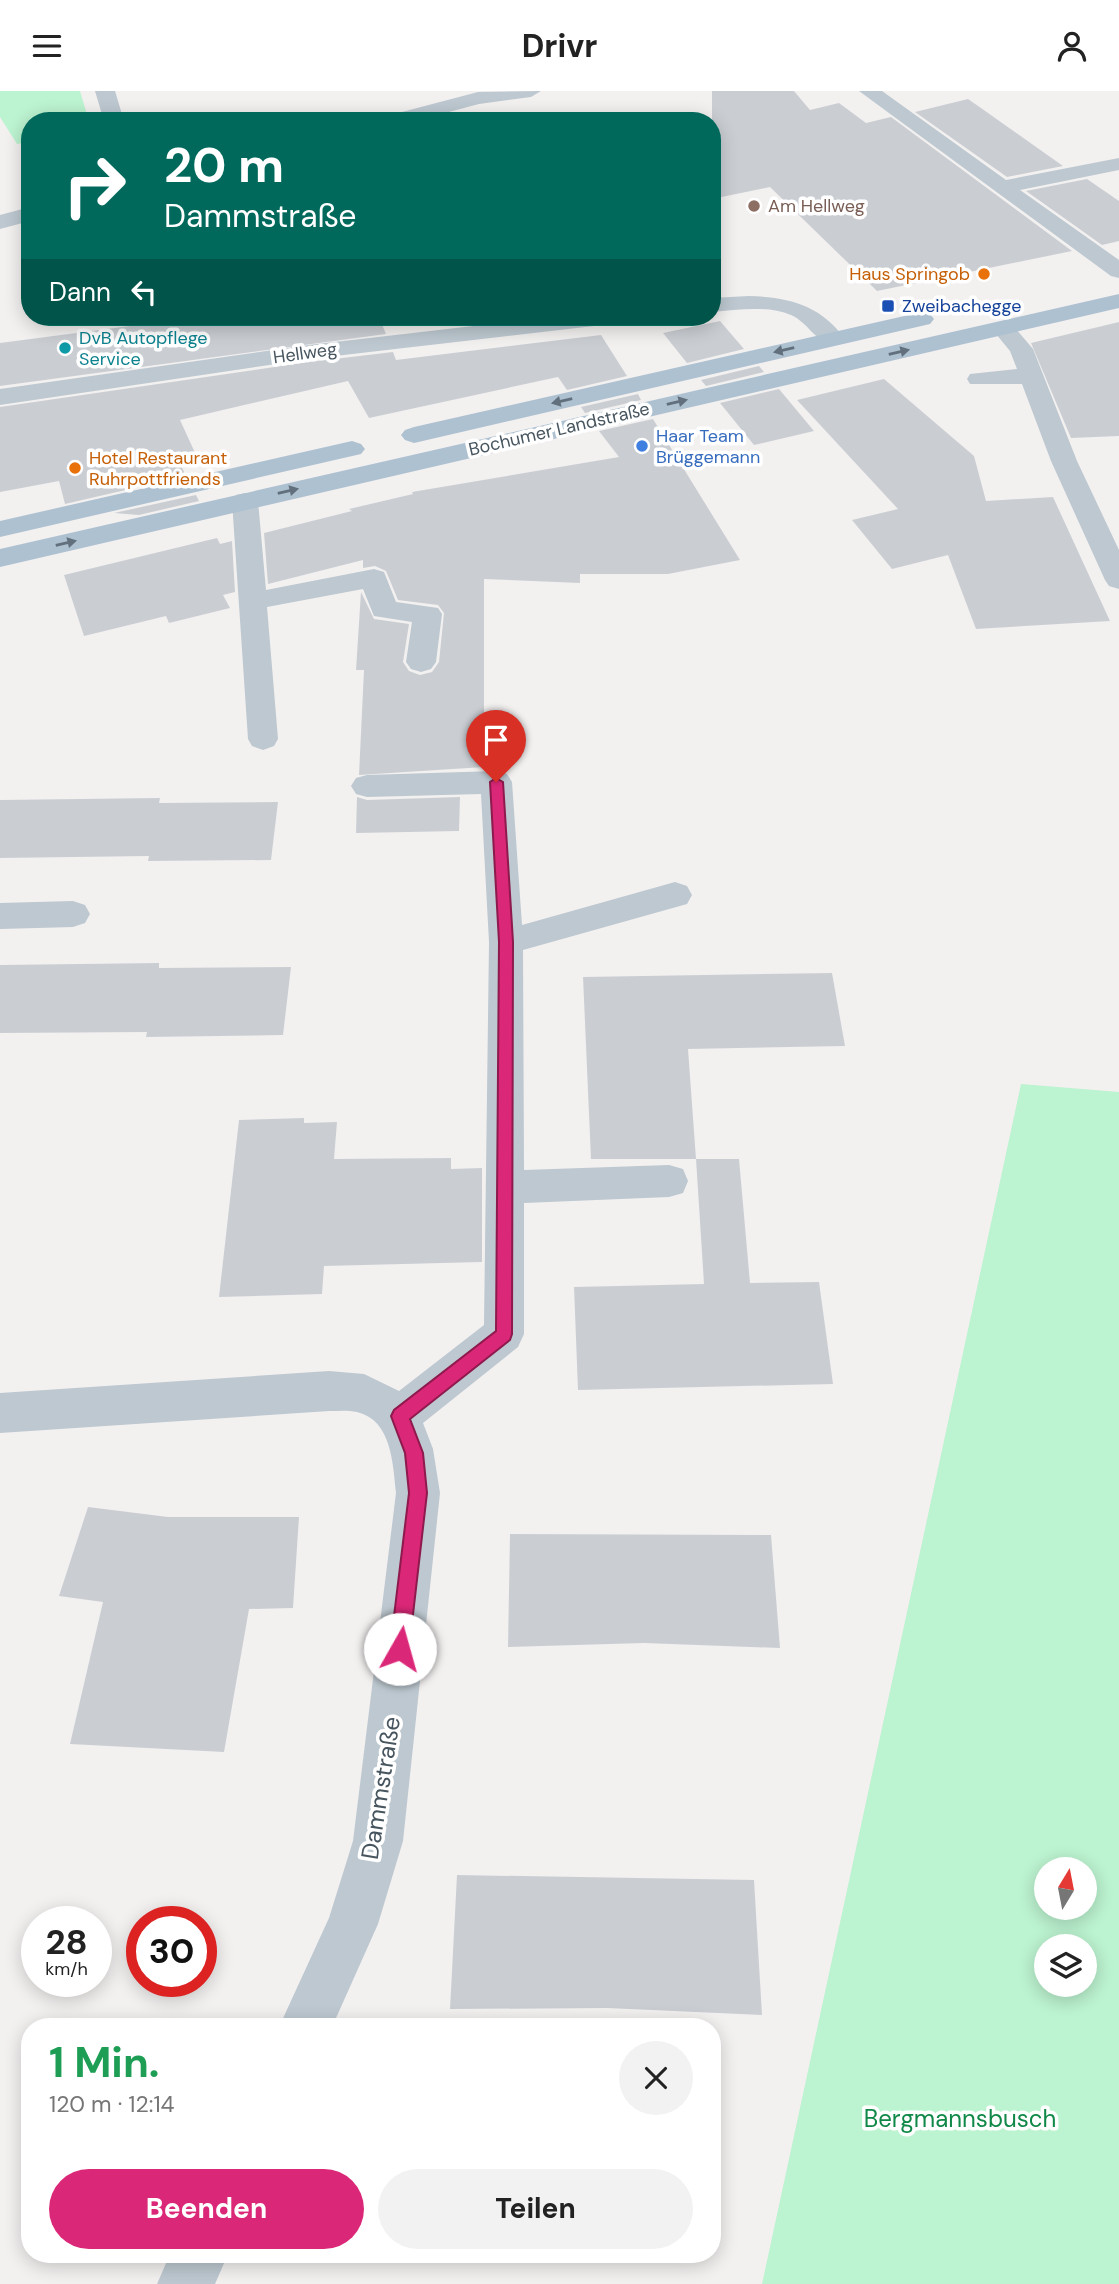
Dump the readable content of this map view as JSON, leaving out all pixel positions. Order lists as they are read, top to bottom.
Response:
{
  "streets": {
    "main road": ["Bochumer Landstraße"],
    "street": ["Hellweg", "Dammstraße"]
  },
  "parks": ["Bergmannsbusch"],
  "places": {
    "other": [
      "Am Hellweg",
      "Haus Springob",
      "DvB Autopflege Service",
      "Haar Team Brüggemann",
      "Hotel Restaurant Ruhrpottfriends"
    ],
    "transit": ["Zweibachegge"]
  },
  "north": "top",
  "page": {
    "header": "Drivr",
    "turn": ["20 m", "Dammstraße"],
    "then": "Dann",
    "speed": "28 km/h",
    "limit": "30",
    "heading": ["1 Min.", "120 m · 12:14"],
    "buttons": ["Beenden", "Teilen"]
  }
}
